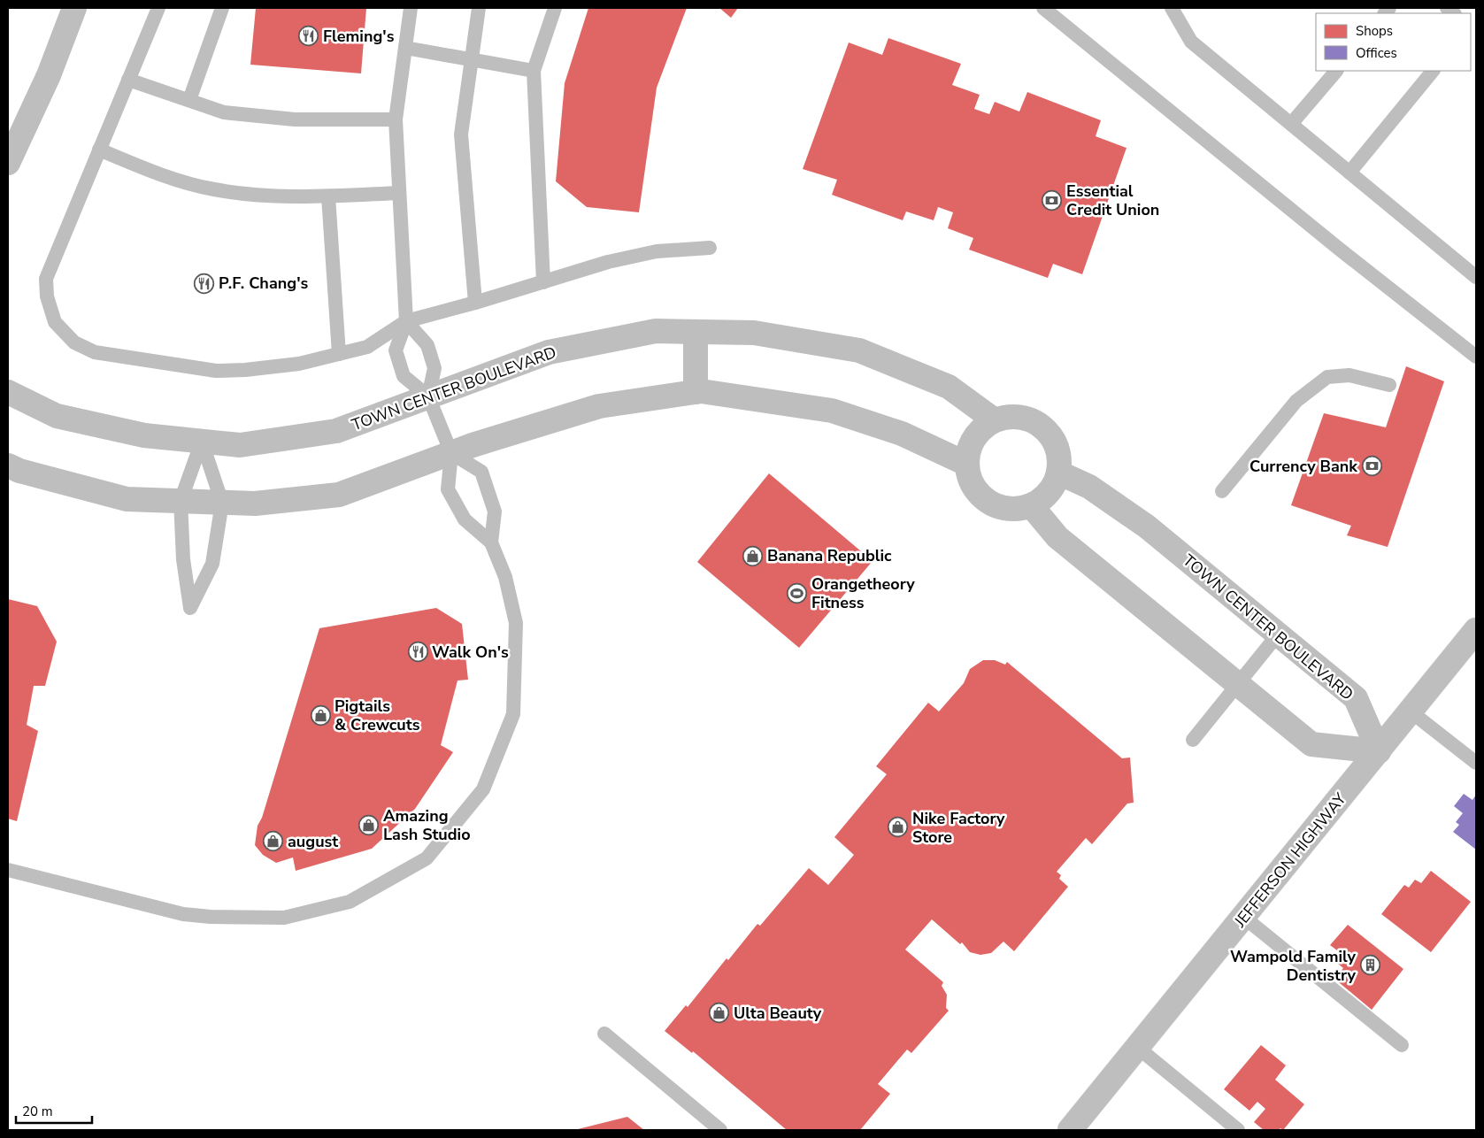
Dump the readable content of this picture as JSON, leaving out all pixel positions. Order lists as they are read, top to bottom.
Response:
{
  "streets": {
    "street": ["TOWN CENTER BOULEVARD", "JEFFERSON HIGHWAY"]
  },
  "crossings": [
    ["TOWN CENTER BOULEVARD", "JEFFERSON HIGHWAY"]
  ],
  "places": {
    "restaurant": ["Fleming's", "P.F. Chang's", "Walk On's"],
    "bank": ["Essential Credit Union", "Currency Bank"],
    "shop": [
      "Banana Republic",
      "Pigtails & Crewcuts",
      "Amazing Lash Studio",
      "Nike Factory Store",
      "august",
      "Ulta Beauty"
    ],
    "sports": ["Orangetheory Fitness"],
    "building": ["Wampold Family Dentistry"]
  },
  "legend": ["Shops", "Offices"],
  "scale_bar": "20 m"
}
